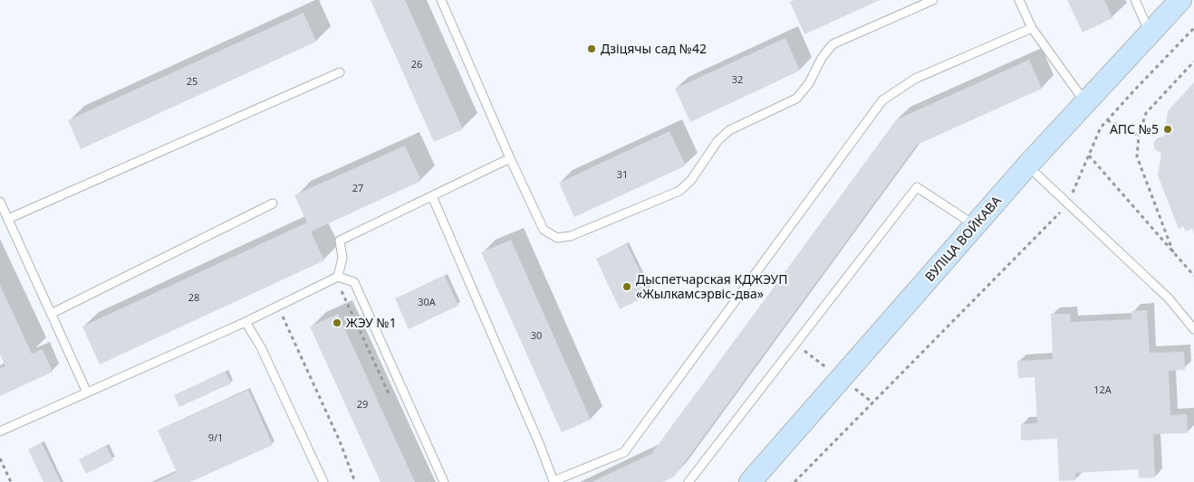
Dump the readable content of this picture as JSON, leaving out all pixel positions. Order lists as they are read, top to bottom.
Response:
{
  "streets": {
    "main road": ["ВУЛІЦА ВОЙКАВА"]
  },
  "places": [
    "Дзіцячы сад №42",
    "АПС №5",
    "Дыспетчарская КДЖЭУП «Жылкамсэрвіс-два»",
    "ЖЭУ №1"
  ],
  "house_numbers": [
    "26",
    "32",
    "25",
    "31",
    "27",
    "28",
    "30А",
    "30",
    "12А",
    "29",
    "9/1"
  ]
}
